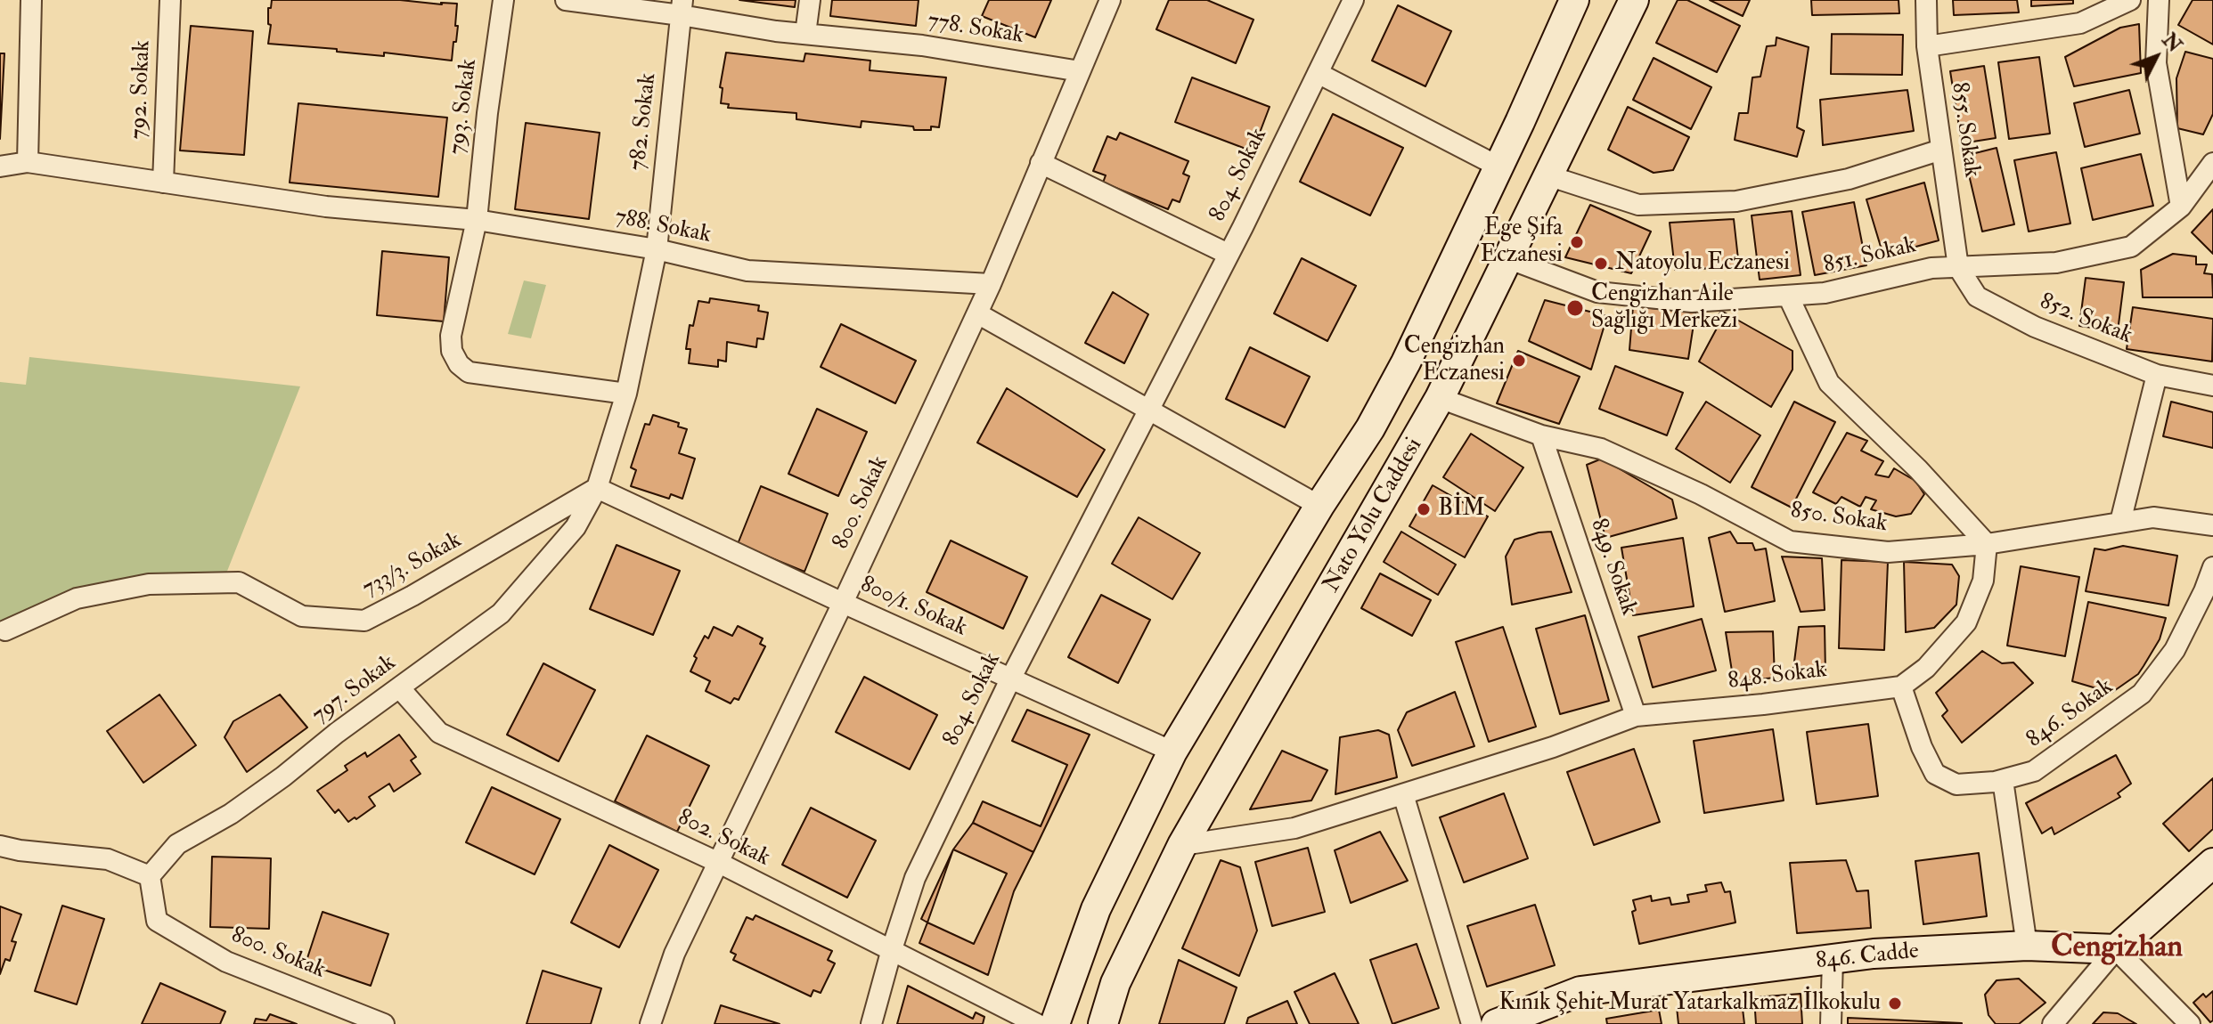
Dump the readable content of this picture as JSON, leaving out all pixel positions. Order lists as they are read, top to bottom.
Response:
{
  "streets": {
    "main road": ["Nato Yolu Caddesi", "846. Cadde"],
    "street": [
      "778. Sokak",
      "792. Sokak",
      "793. Sokak",
      "782. Sokak",
      "855. Sokak",
      "804. Sokak",
      "788. Sokak",
      "851. Sokak",
      "852. Sokak",
      "800. Sokak",
      "850. Sokak",
      "733/3. Sokak",
      "849. Sokak",
      "800/1. Sokak",
      "848. Sokak",
      "797. Sokak",
      "846. Sokak",
      "802. Sokak"
    ]
  },
  "crossings": [
    ["778. Sokak", "782. Sokak"],
    ["778. Sokak", "800. Sokak"],
    ["792. Sokak", "788. Sokak"],
    ["793. Sokak", "788. Sokak"],
    ["782. Sokak", "788. Sokak"],
    ["855. Sokak", "851. Sokak"],
    ["855. Sokak", "852. Sokak"],
    ["804. Sokak", "800/1. Sokak"],
    ["804. Sokak", "802. Sokak"],
    ["788. Sokak", "800. Sokak"],
    ["851. Sokak", "852. Sokak"],
    ["851. Sokak", "Nato Yolu Caddesi"],
    ["800. Sokak", "800/1. Sokak"],
    ["800. Sokak", "797. Sokak"],
    ["800. Sokak", "802. Sokak"],
    ["Nato Yolu Caddesi", "850. Sokak"],
    ["Nato Yolu Caddesi", "848. Sokak"],
    ["850. Sokak", "849. Sokak"],
    ["733/3. Sokak", "800/1. Sokak"],
    ["733/3. Sokak", "797. Sokak"],
    ["849. Sokak", "848. Sokak"],
    ["800/1. Sokak", "797. Sokak"],
    ["848. Sokak", "846. Sokak"],
    ["797. Sokak", "802. Sokak"]
  ],
  "districts": ["Cengizhan"],
  "places": [
    "Ege Şifa Eczanesi",
    "Natoyolu Eczanesi",
    "Cengizhan Aile Sağlığı Merkezi",
    "Cengizhan Eczanesi",
    "BİM",
    "Kınık Şehit Murat Yatarkalkmaz İlkokulu"
  ],
  "north": "top right"
}
